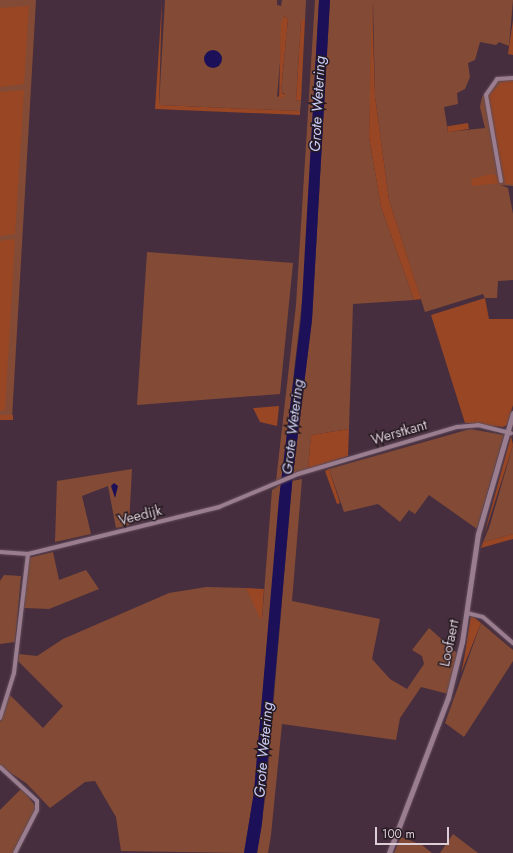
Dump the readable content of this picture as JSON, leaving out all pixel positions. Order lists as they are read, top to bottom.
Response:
{
  "streets": {
    "street": ["Werstkant", "Veedijk", "Loofaert"]
  },
  "crossings": [
    ["Werstkant", "Veedijk"],
    ["Werstkant", "Loofaert"]
  ],
  "water": ["Grote Wetering"],
  "scale_bar": "100 m"
}
